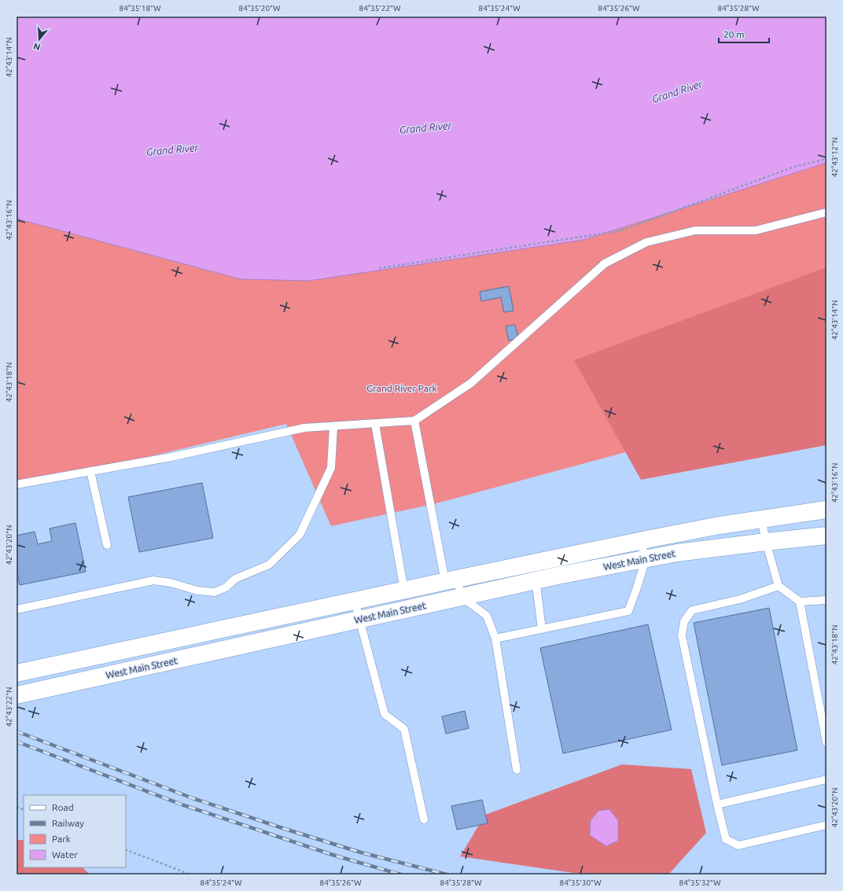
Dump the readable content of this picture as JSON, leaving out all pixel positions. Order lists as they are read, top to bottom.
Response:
{
  "streets": {
    "main road": ["West Main Street"]
  },
  "water": ["Grand River"],
  "parks": ["Grand River Park"],
  "legend": [
    "Road",
    "Railway",
    "Park",
    "Water"
  ],
  "scale_bar": "20 m",
  "north": "bottom",
  "coordinates": [
    "84°35'18\"W",
    "84°35'20\"W",
    "84°35'22\"W",
    "84°35'24\"W",
    "84°35'26\"W",
    "84°35'28\"W",
    "42°43'14\"N",
    "42°43'12\"N",
    "42°43'16\"N",
    "42°43'18\"N",
    "42°43'20\"N",
    "42°43'22\"N",
    "84°35'30\"W",
    "84°35'32\"W"
  ]
}
